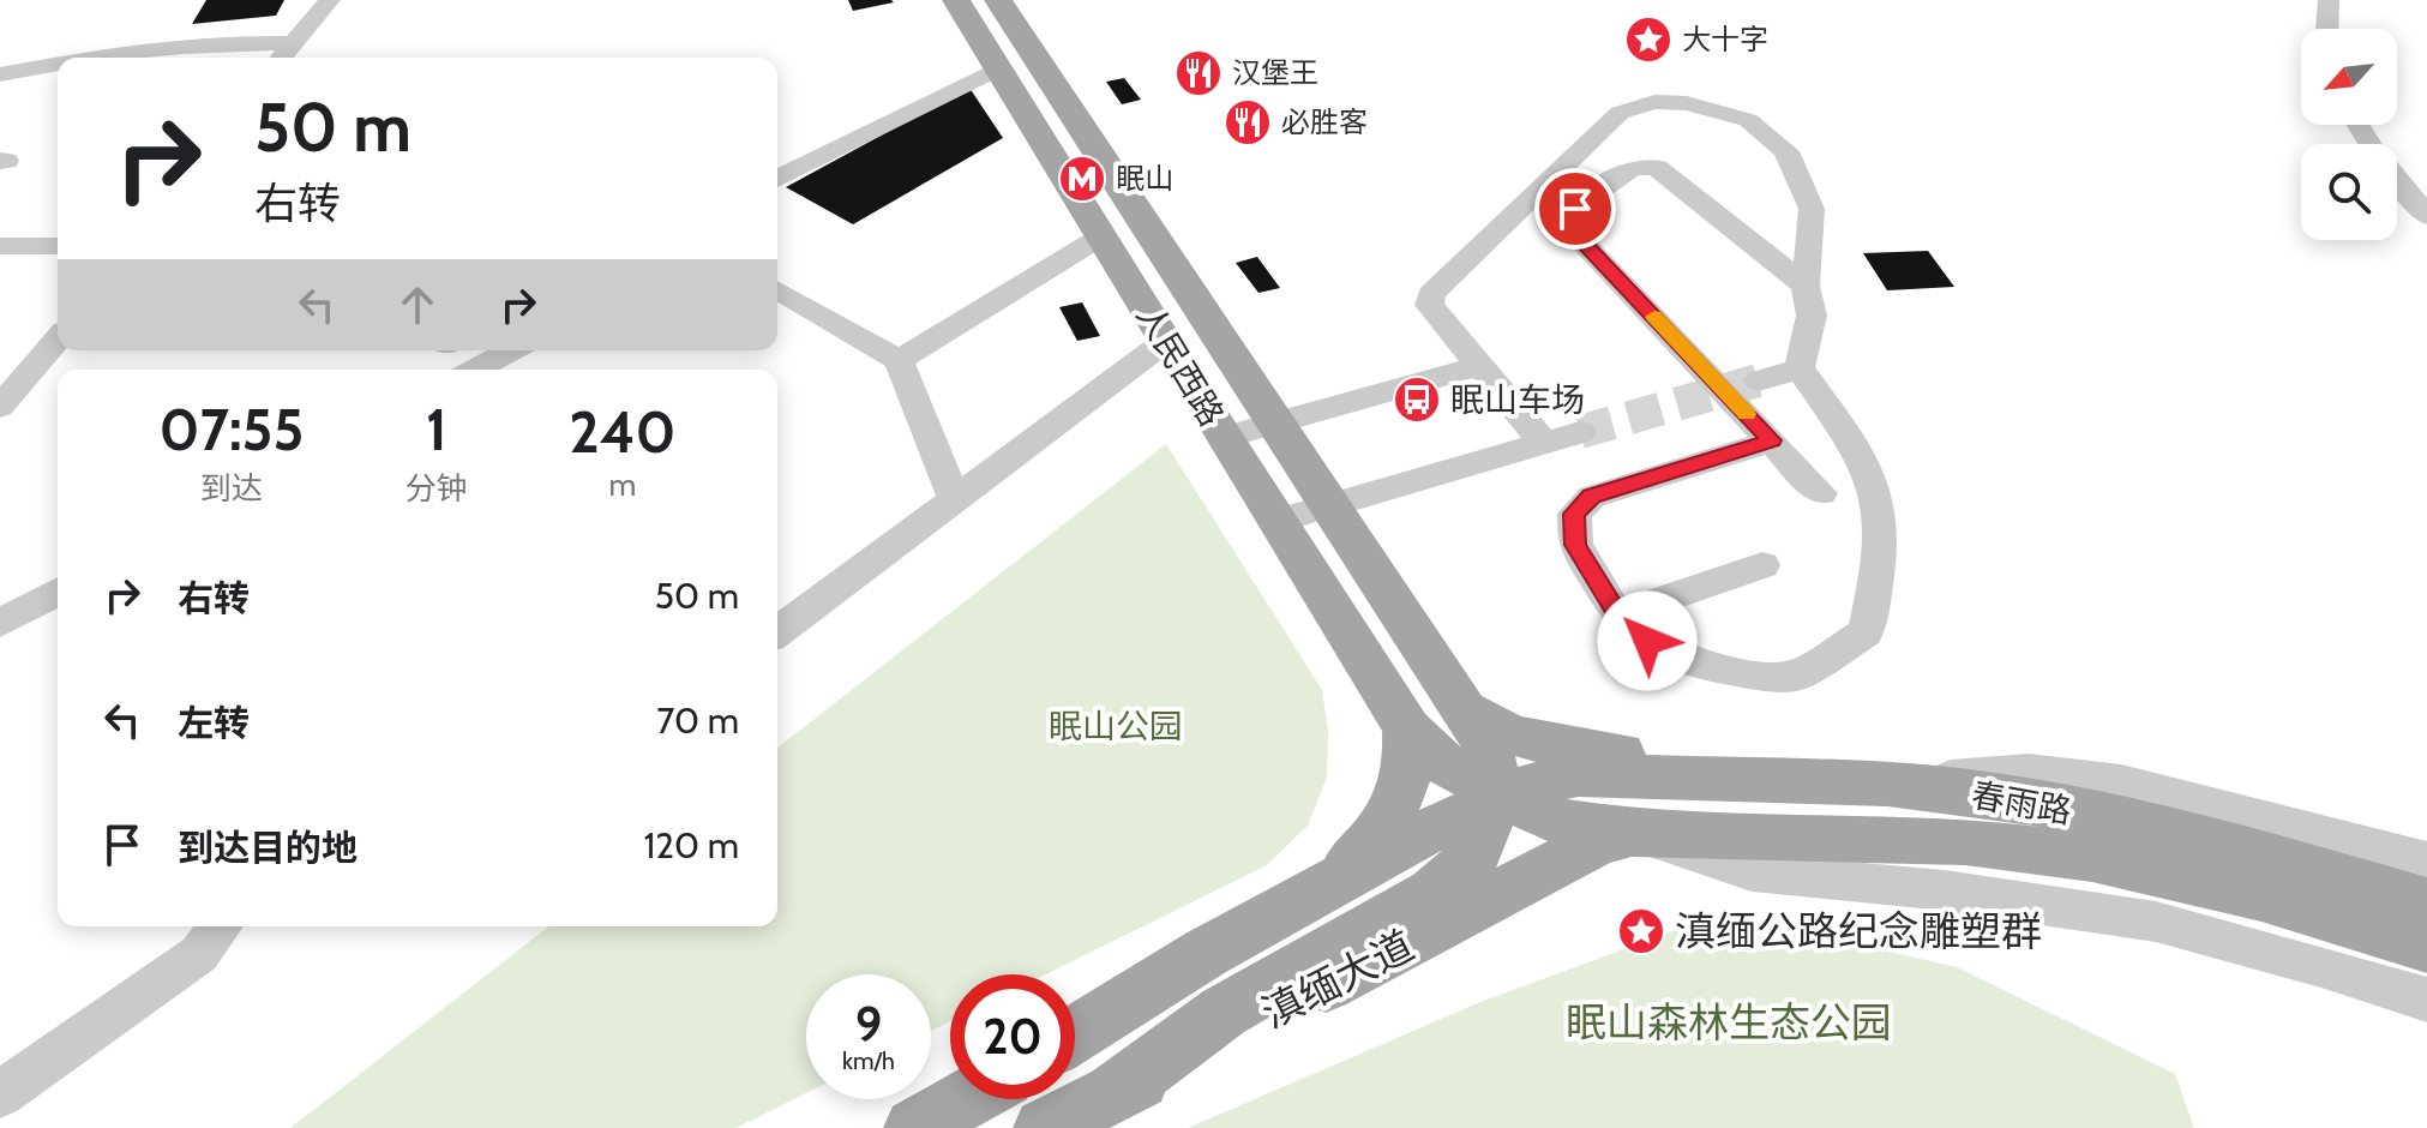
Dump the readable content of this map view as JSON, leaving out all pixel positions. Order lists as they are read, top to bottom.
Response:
{
  "streets": {
    "main road": ["人民西路", "春雨路", "滇缅大道"]
  },
  "crossings": [
    ["人民西路", "春雨路"],
    ["人民西路", "滇缅大道"],
    ["春雨路", "滇缅大道"]
  ],
  "parks": ["眠山公园", "眠山森林生态公园"],
  "places": {
    "place": ["大十字", "滇缅公路纪念雕塑群"],
    "restaurant": ["汉堡王", "必胜客"],
    "metro station": ["眠山"],
    "bus stop": ["眠山车场"]
  },
  "north": "bottom left",
  "page": {
    "turn": ["50 m", "右转"],
    "eta": [
      "07:55",
      "到达",
      "1",
      "分钟",
      "240",
      "m"
    ],
    "list": [
      {
        "name": "右转",
        "value": "50 m"
      },
      {
        "name": "左转",
        "value": "70 m"
      },
      {
        "name": "到达目的地",
        "value": "120 m"
      }
    ],
    "speed": "9 km/h",
    "limit": "20"
  }
}
